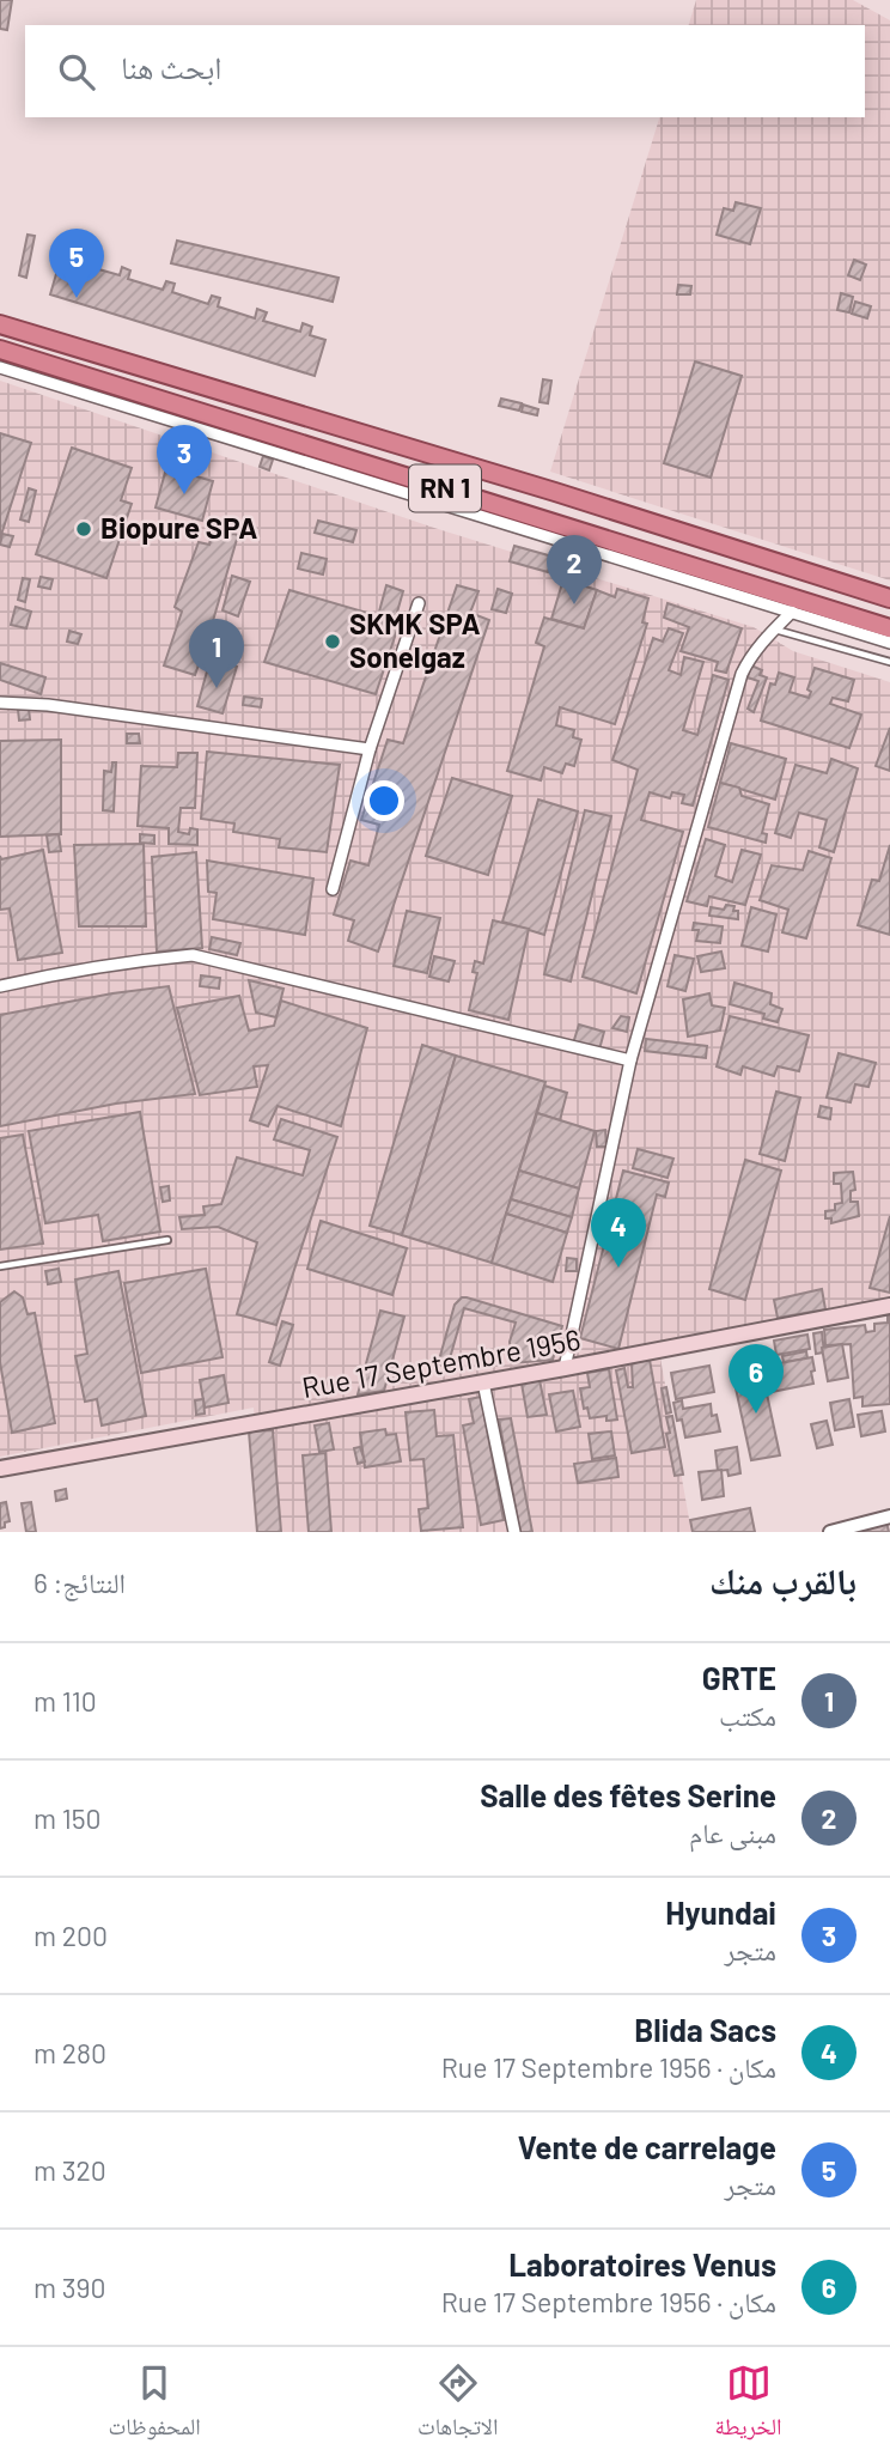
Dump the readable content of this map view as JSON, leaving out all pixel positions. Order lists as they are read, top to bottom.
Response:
{
  "streets": {
    "highway": ["RN 1"],
    "main road": ["Rue 17 Septembre 1956"]
  },
  "places": ["Biopure SPA", "SKMK SPA Sonelgaz"],
  "page": {
    "search": "ابحث هنا",
    "pins": [
      "5",
      "3",
      "2",
      "1",
      "4",
      "6"
    ],
    "heading": ["بالقرب منك", "النتائج: 6"],
    "list": [
      {
        "mark": "1",
        "name": "GRTE",
        "note": "مكتب",
        "value": "110 m"
      },
      {
        "mark": "2",
        "name": "Salle des fêtes Serine",
        "note": "مبنى عام",
        "value": "150 m"
      },
      {
        "mark": "3",
        "name": "Hyundai",
        "note": "متجر",
        "value": "200 m"
      },
      {
        "mark": "4",
        "name": "Blida Sacs",
        "note": "مكان · Rue 17 Septembre 1956",
        "value": "280 m"
      },
      {
        "mark": "5",
        "name": "Vente de carrelage",
        "note": "متجر",
        "value": "320 m"
      },
      {
        "mark": "6",
        "name": "Laboratoires Venus",
        "note": "مكان · Rue 17 Septembre 1956",
        "value": "390 m"
      }
    ],
    "nav": ["الخريطة", "الاتجاهات", "المحفوظات"]
  }
}
